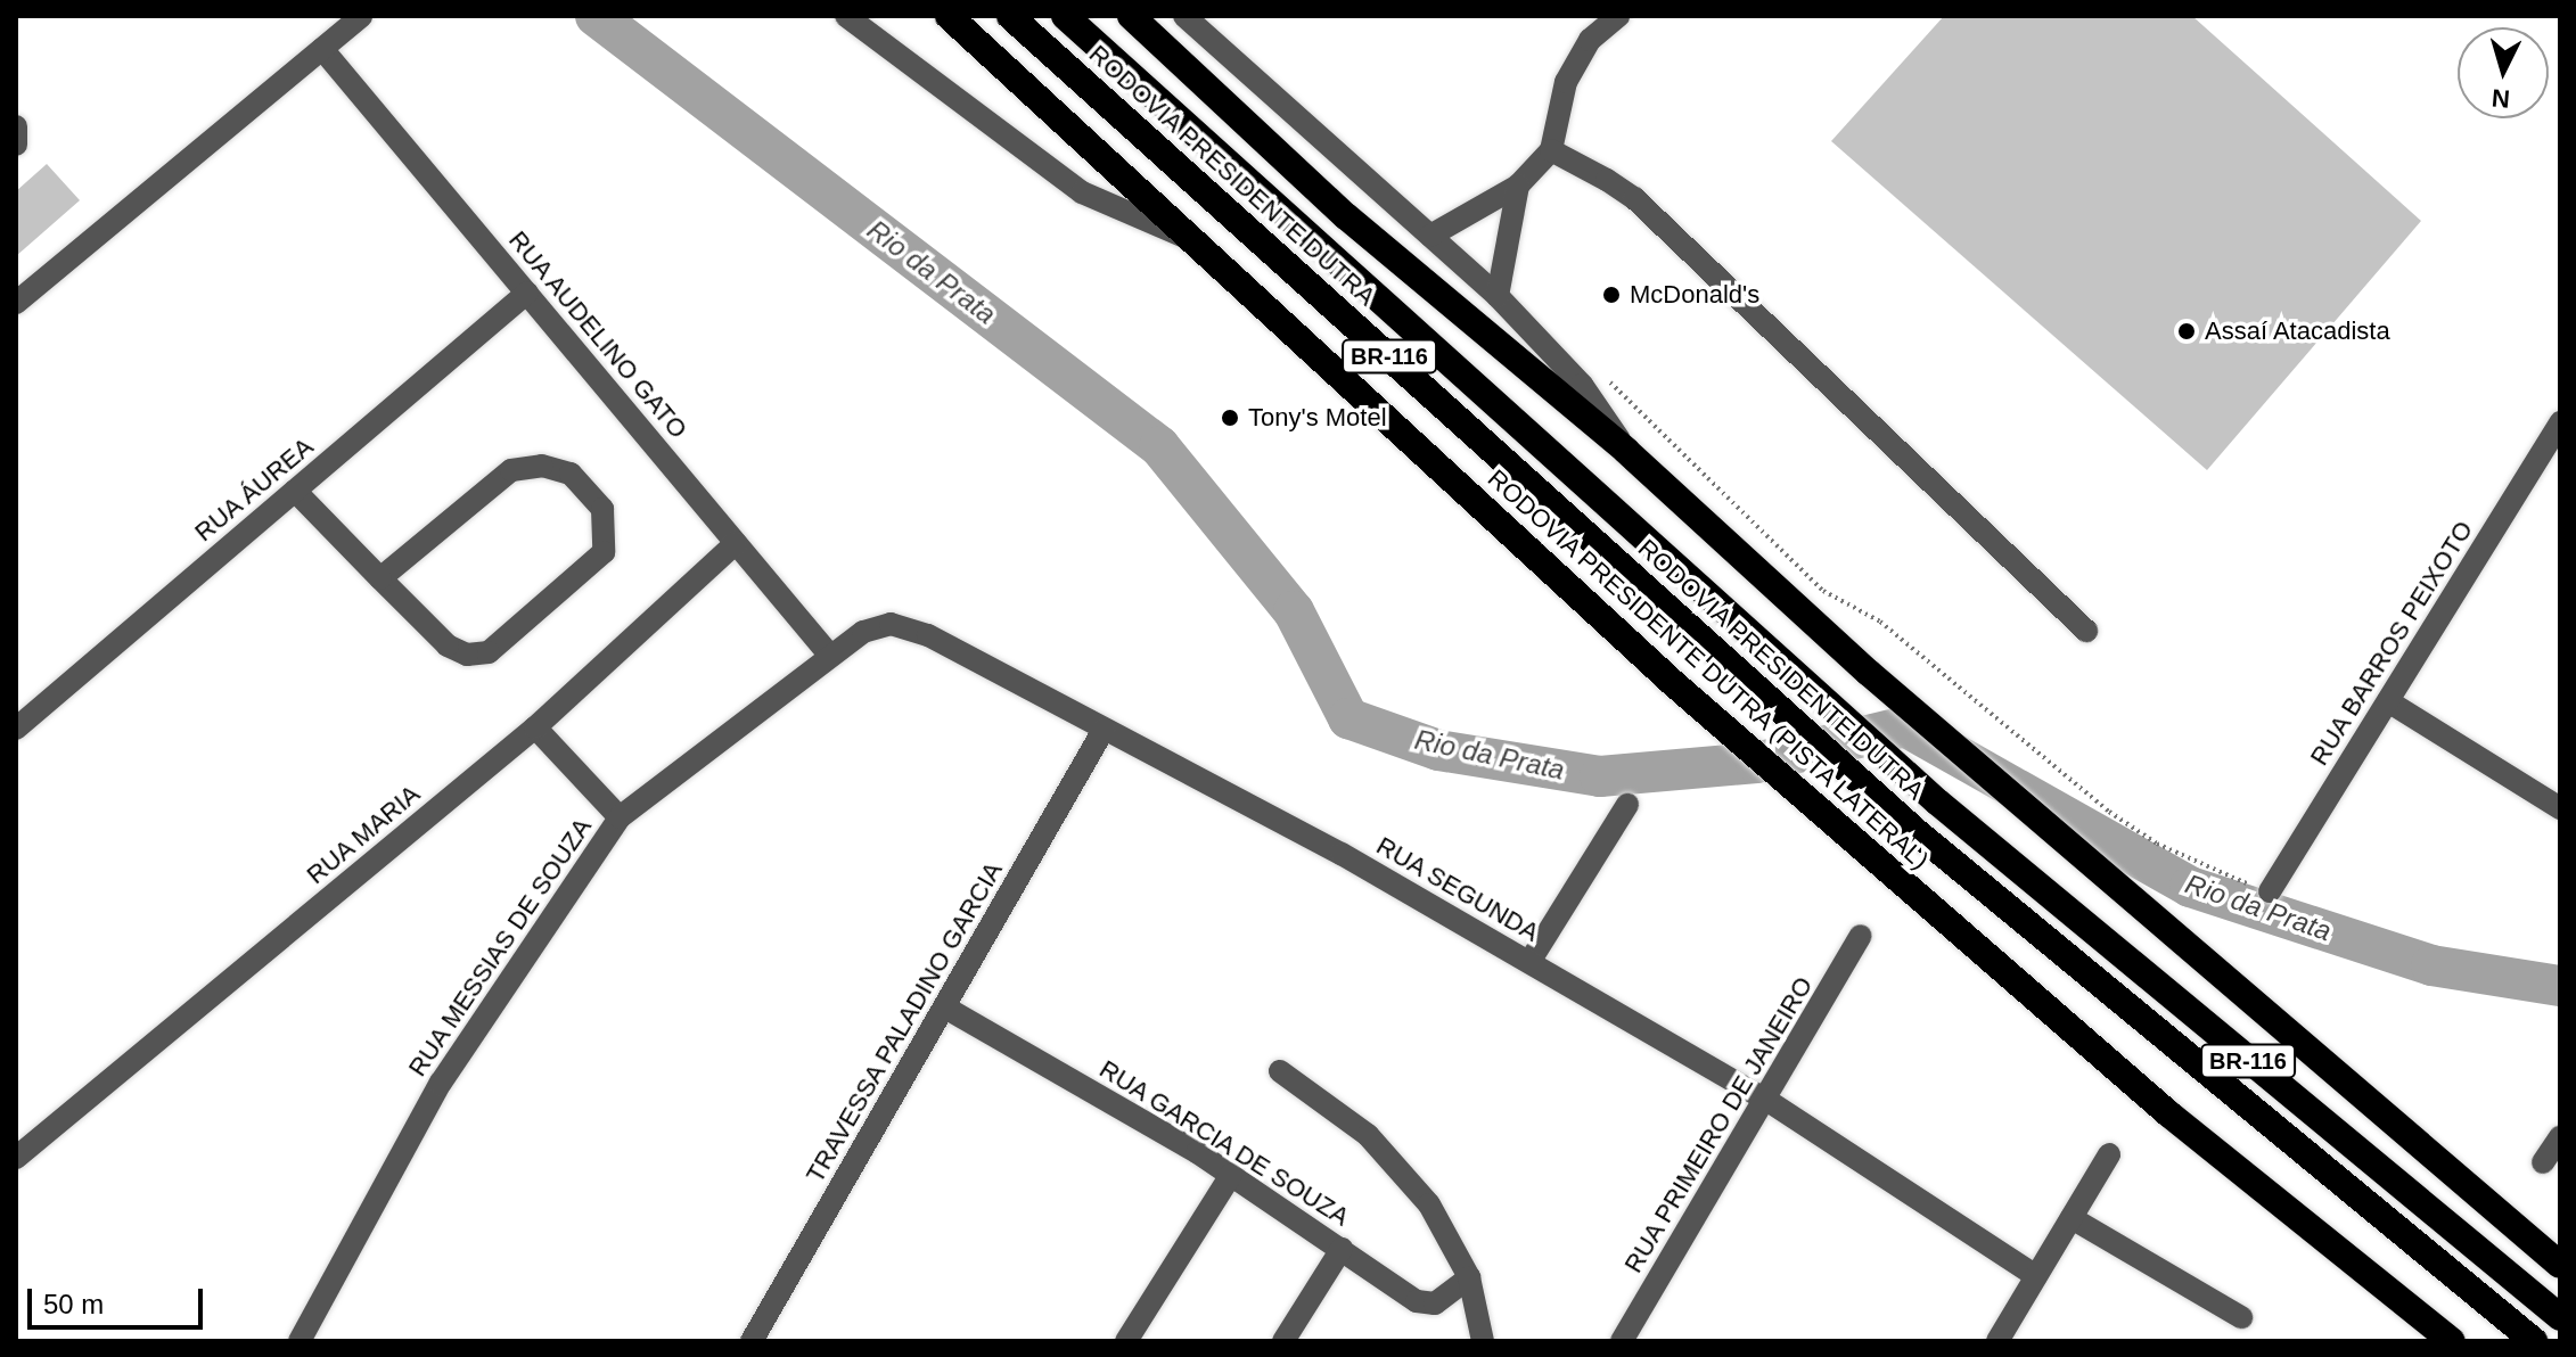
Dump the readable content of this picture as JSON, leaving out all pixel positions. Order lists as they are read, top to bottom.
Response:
{
  "streets": {
    "highway": ["RODOVIA PRESIDENTE DUTRA", "BR-116", "RODOVIA PRESIDENTE DUTRA (PISTA LATERAL)"],
    "street": [
      "RUA AUDELINO GATO",
      "RUA ÁUREA",
      "RUA BARROS PEIXOTO",
      "RUA MARIA",
      "RUA SEGUNDA",
      "RUA MESSIAS DE SOUZA",
      "TRAVESSA PALADINO GARCIA",
      "RUA PRIMEIRO DE JANEIRO",
      "RUA GARCIA DE SOUZA"
    ]
  },
  "crossings": [
    ["RUA AUDELINO GATO", "RUA ÁUREA"],
    ["RUA AUDELINO GATO", "RUA MARIA"],
    ["RUA AUDELINO GATO", "RUA SEGUNDA"],
    ["RUA AUDELINO GATO", "RUA MESSIAS DE SOUZA"],
    ["RUA SEGUNDA", "RUA MESSIAS DE SOUZA"],
    ["RUA SEGUNDA", "TRAVESSA PALADINO GARCIA"],
    ["RUA SEGUNDA", "RUA PRIMEIRO DE JANEIRO"],
    ["TRAVESSA PALADINO GARCIA", "RUA GARCIA DE SOUZA"]
  ],
  "water": ["Rio da Prata"],
  "places": ["McDonald's", "Assaí Atacadista", "Tony's Motel"],
  "scale_bar": "50 m",
  "north": "bottom"
}
